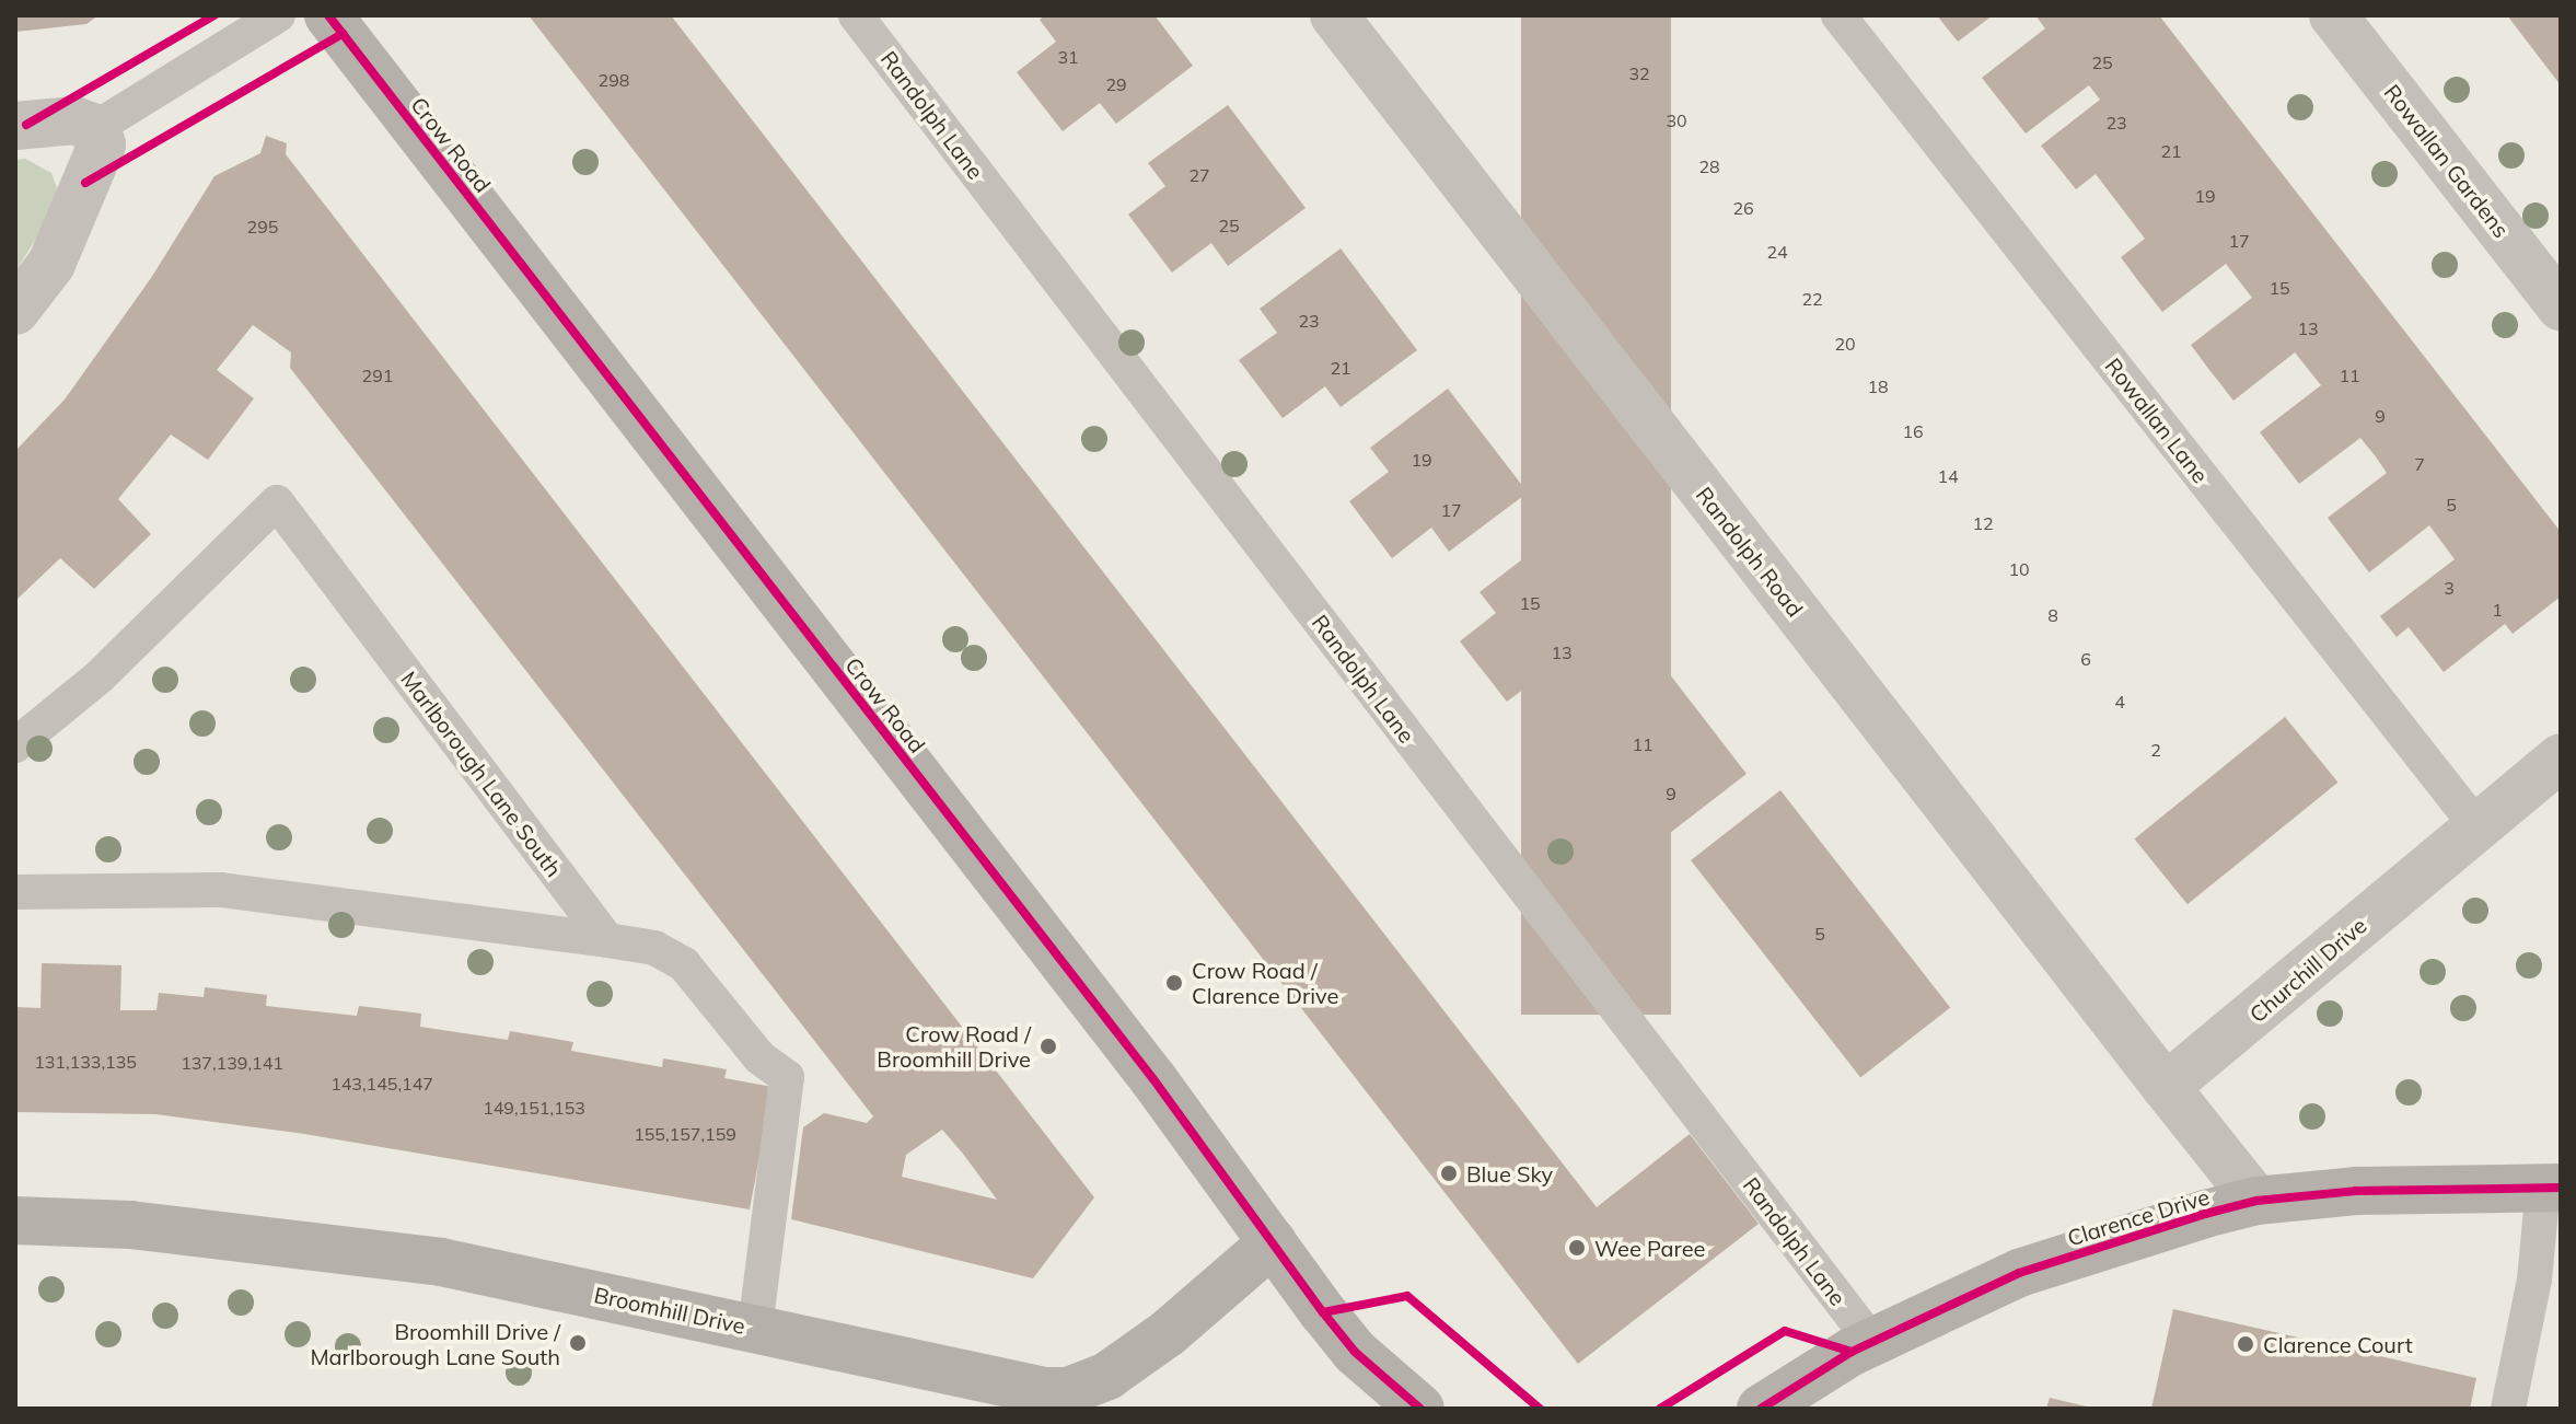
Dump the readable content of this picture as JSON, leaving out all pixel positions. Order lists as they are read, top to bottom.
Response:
{
  "streets": {
    "street": [
      "Crow Road",
      "Rowallan Gardens",
      "Randolph Road",
      "Churchill Drive",
      "Clarence Drive",
      "Broomhill Drive"
    ],
    "lane": ["Randolph Lane", "Rowallan Lane", "Marlborough Lane South"]
  },
  "crossings": [
    ["Randolph Lane", "Clarence Drive"],
    ["Crow Road", "Broomhill Drive"],
    ["Rowallan Lane", "Churchill Drive"],
    ["Randolph Road", "Churchill Drive"]
  ],
  "places": [
    "Crow Road / Clarence Drive",
    "Crow Road / Broomhill Drive",
    "Blue Sky",
    "Wee Paree",
    "Broomhill Drive / Marlborough Lane South",
    "Clarence Court"
  ],
  "house_numbers": [
    "31",
    "25",
    "32",
    "298",
    "29",
    "30",
    "23",
    "21",
    "28",
    "27",
    "19",
    "26",
    "25",
    "295",
    "17",
    "24",
    "15",
    "22",
    "23",
    "13",
    "20",
    "21",
    "291",
    "11",
    "18",
    "9",
    "16",
    "19",
    "7",
    "14",
    "5",
    "17",
    "12",
    "10",
    "3",
    "15",
    "1",
    "8",
    "13",
    "6",
    "4",
    "11",
    "2",
    "9",
    "5",
    "131,133,135",
    "137,139,141",
    "143,145,147",
    "149,151,153",
    "155,157,159"
  ]
}
